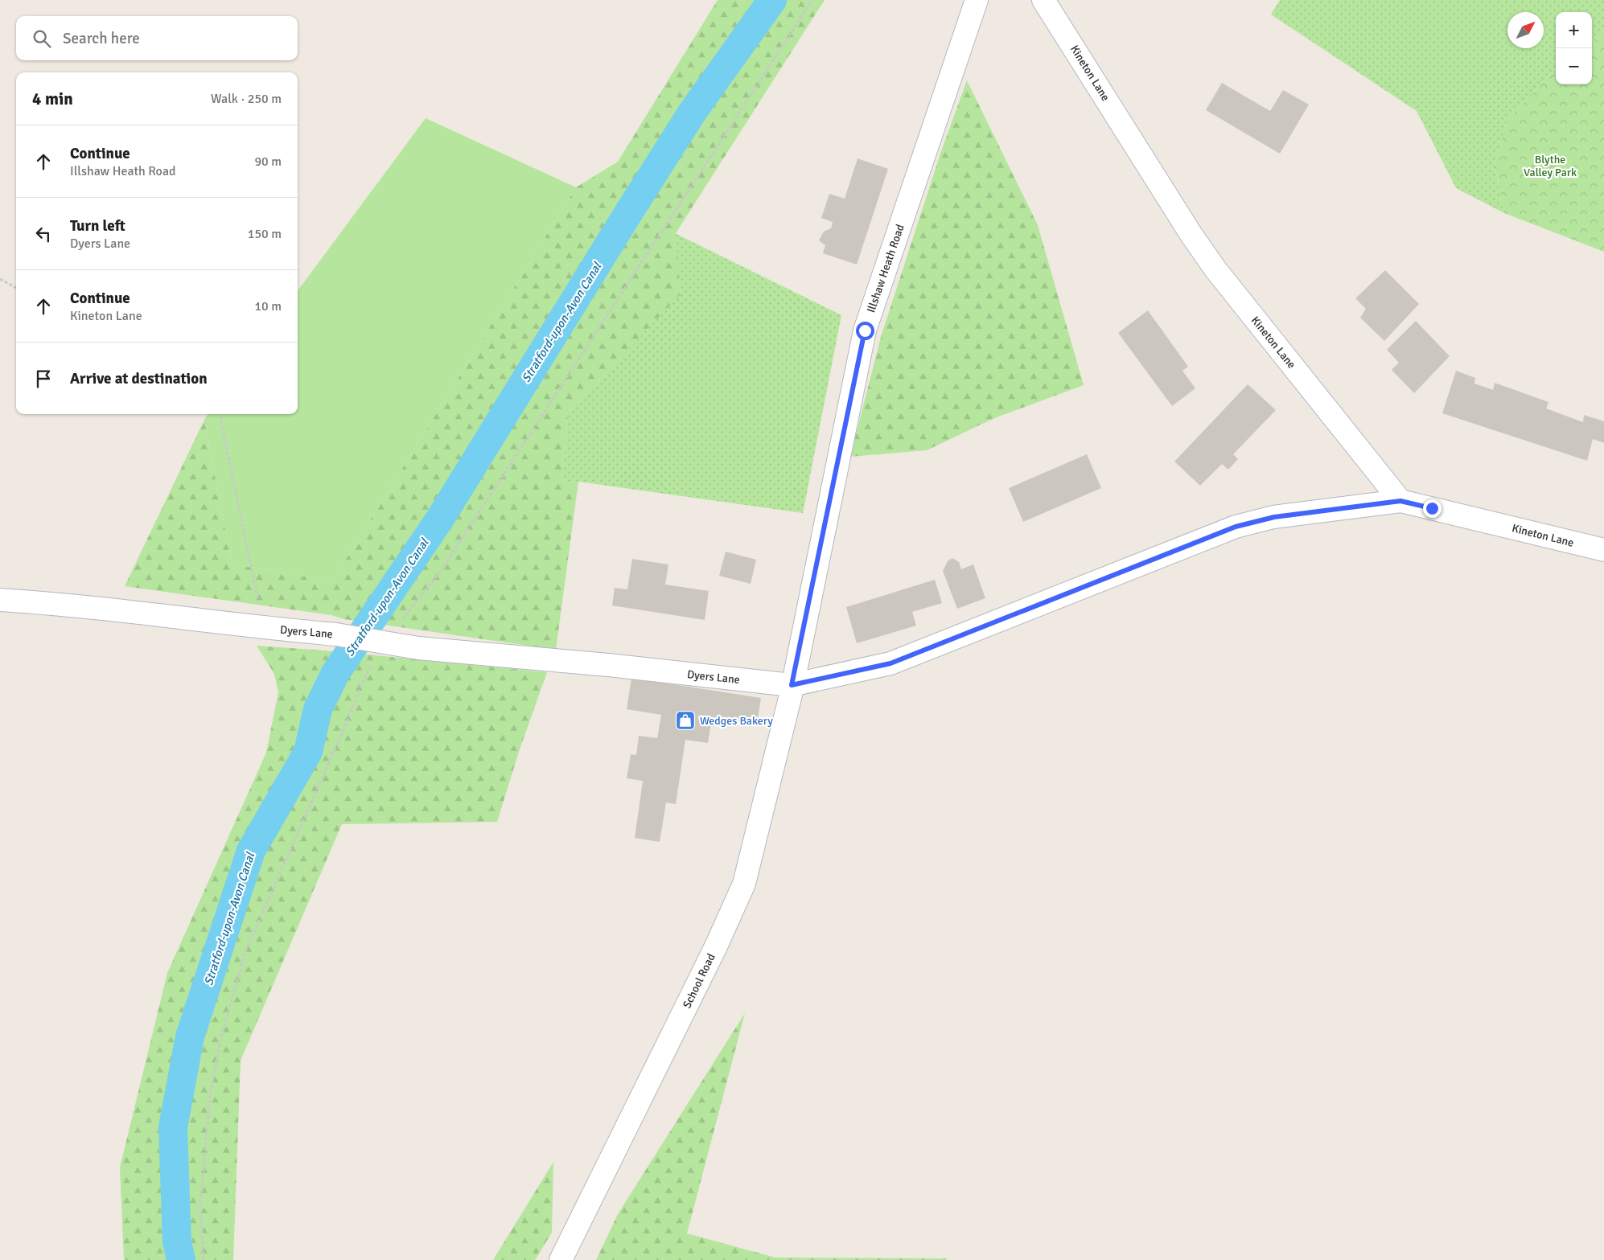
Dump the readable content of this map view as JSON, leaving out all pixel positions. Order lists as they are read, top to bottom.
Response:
{
  "streets": {
    "street": [
      "Kineton Lane",
      "Illshaw Heath Road",
      "Dyers Lane",
      "School Road"
    ]
  },
  "crossings": [
    ["Kineton Lane", "Dyers Lane"],
    ["Illshaw Heath Road", "Dyers Lane"],
    ["Illshaw Heath Road", "School Road"],
    ["Dyers Lane", "School Road"]
  ],
  "water": ["Stratford-upon-Avon Canal"],
  "parks": ["Blythe Valley Park"],
  "places": {
    "shop": ["Wedges Bakery"]
  },
  "north": "top right",
  "page": {
    "map_buttons": ["+", "−"],
    "search": "Search here",
    "heading": ["4 min", "Walk · 250 m"],
    "list": [
      ["Continue", "Illshaw Heath Road", "90 m"],
      ["Turn left", "Dyers Lane", "150 m"],
      ["Continue", "Kineton Lane", "10 m"],
      "Arrive at destination"
    ]
  }
}
